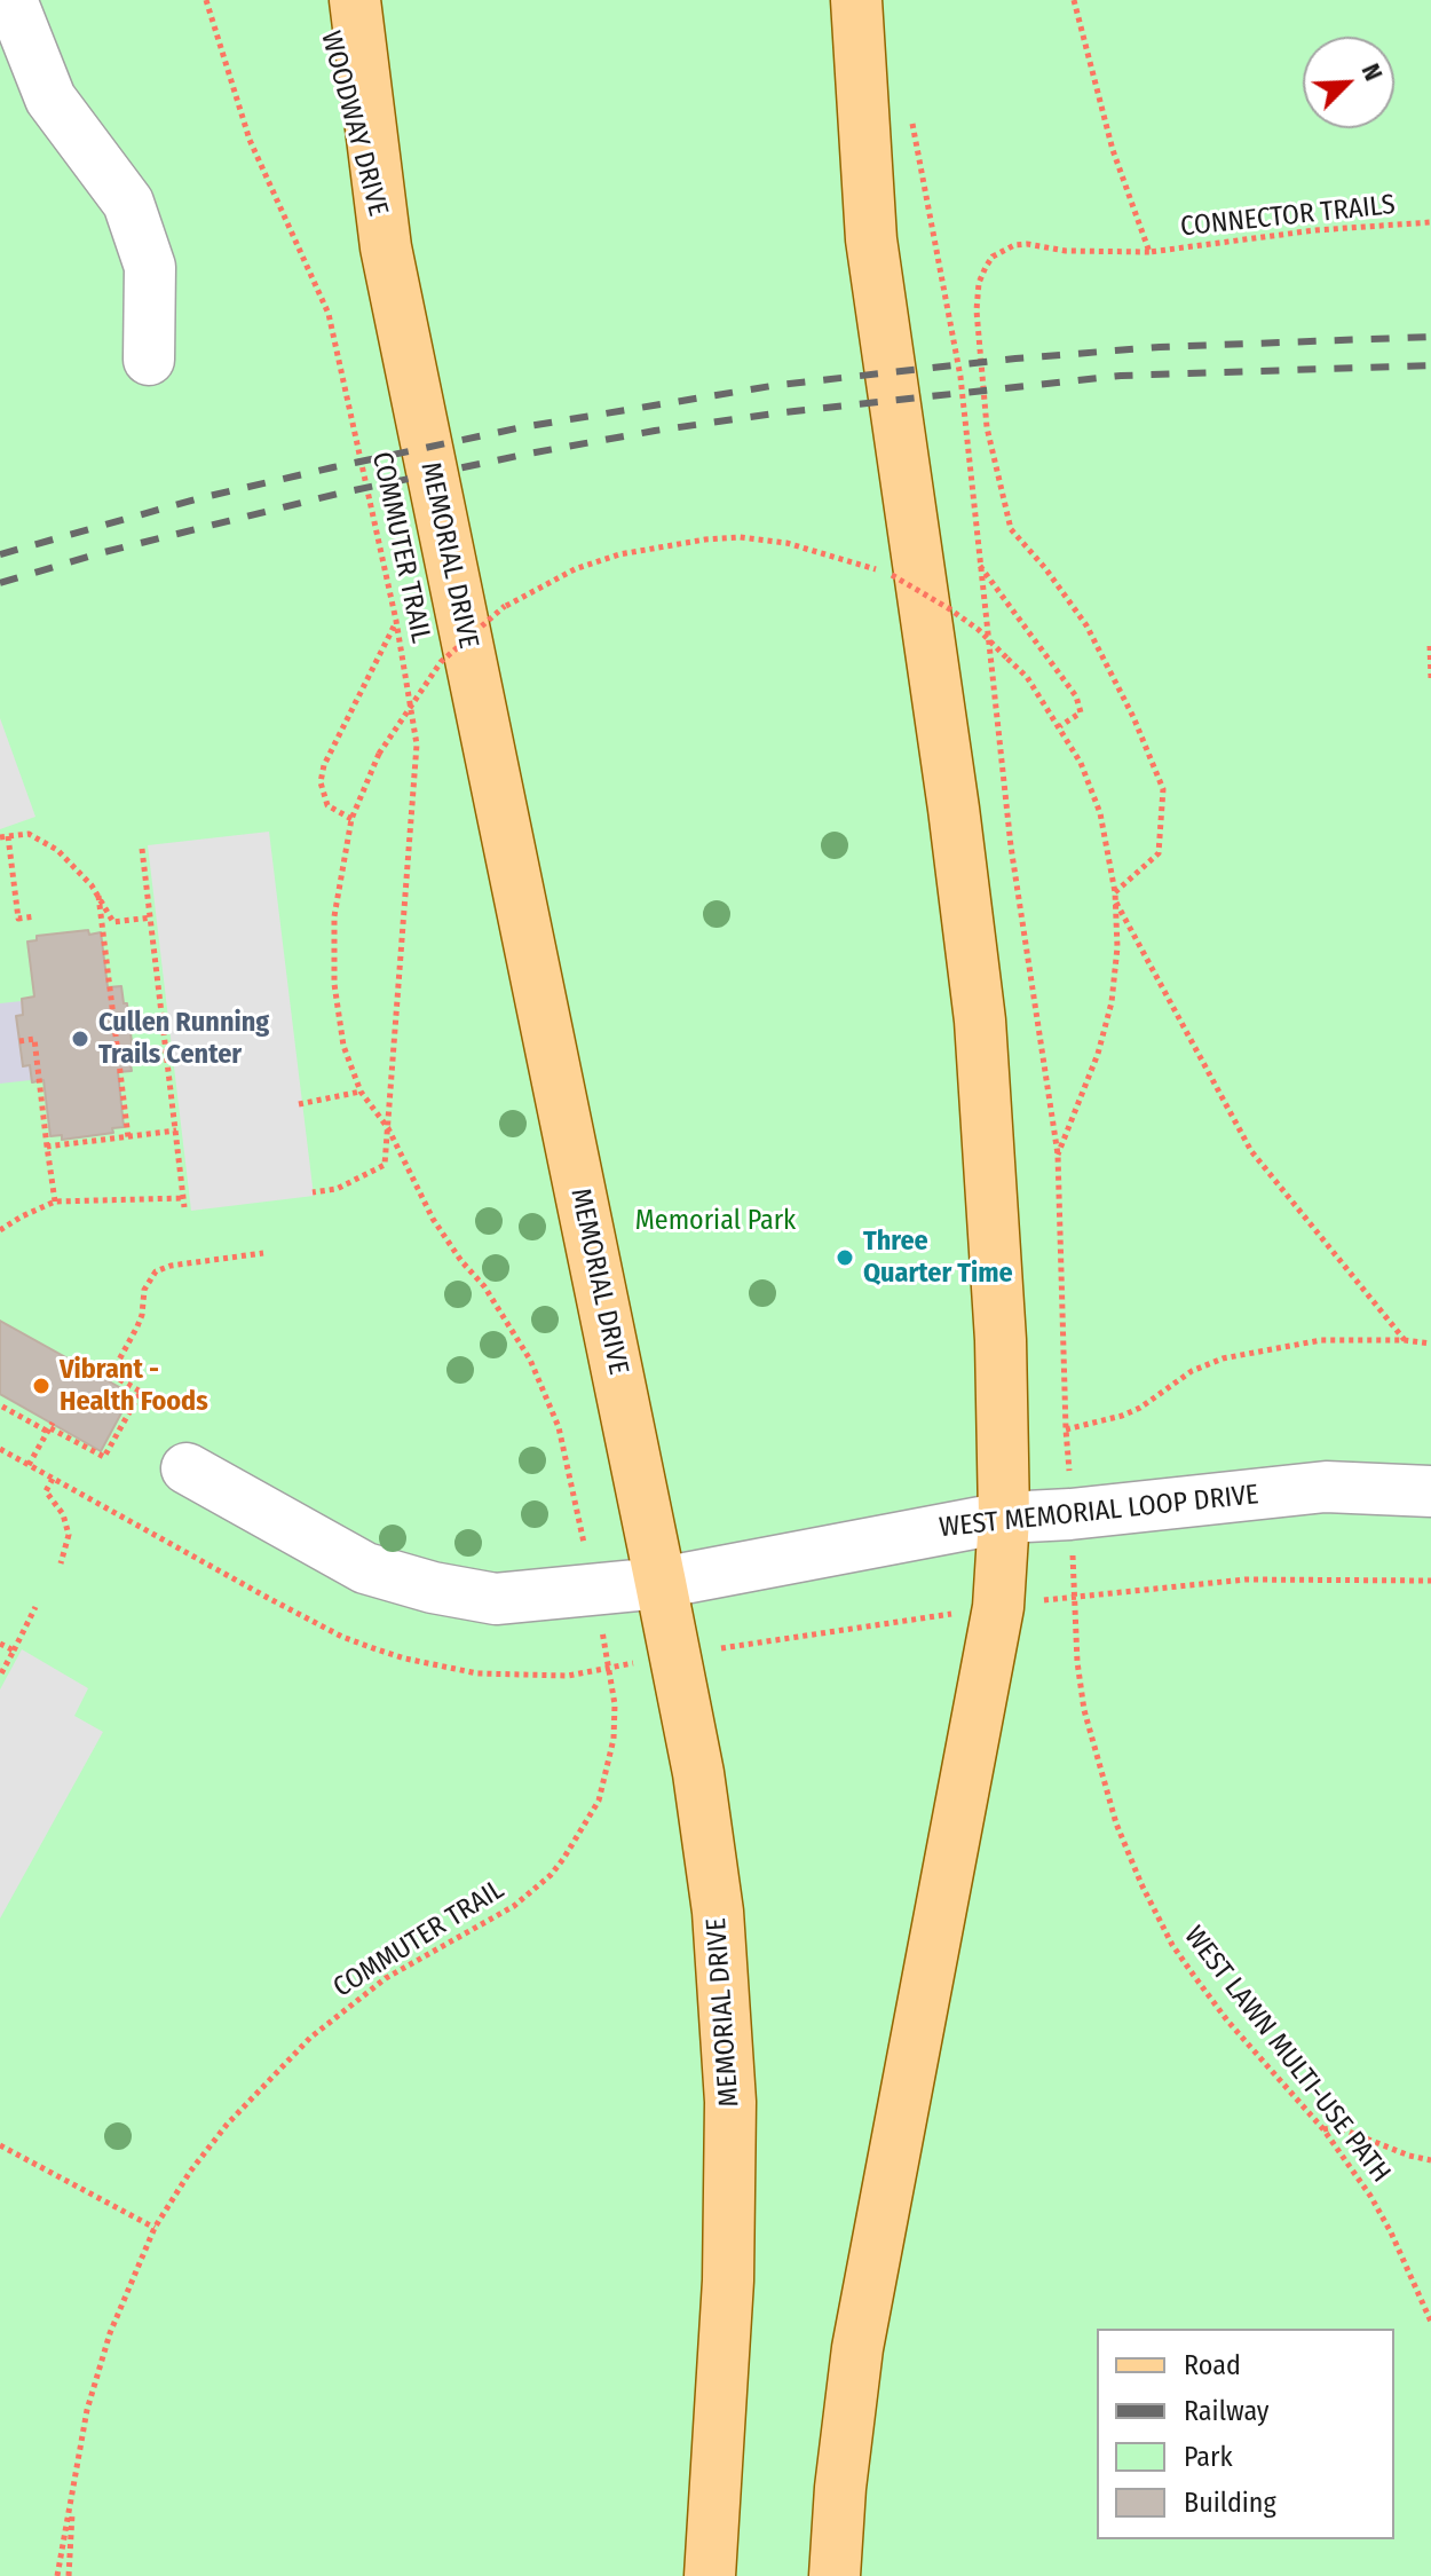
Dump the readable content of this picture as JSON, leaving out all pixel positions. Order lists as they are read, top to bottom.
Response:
{
  "streets": {
    "main road": ["WOODWAY DRIVE", "MEMORIAL DRIVE"],
    "street": ["WEST MEMORIAL LOOP DRIVE"],
    "path": ["CONNECTOR TRAILS", "COMMUTER TRAIL", "WEST LAWN MULTI-USE PATH"]
  },
  "crossings": [
    ["WOODWAY DRIVE", "MEMORIAL DRIVE"],
    ["MEMORIAL DRIVE", "WEST MEMORIAL LOOP DRIVE"]
  ],
  "parks": ["Memorial Park"],
  "places": ["Cullen Running Trails Center", "Three Quarter Time", "Vibrant - Health Foods"],
  "legend": [
    "Road",
    "Railway",
    "Park",
    "Building"
  ],
  "north": "top right"
}
